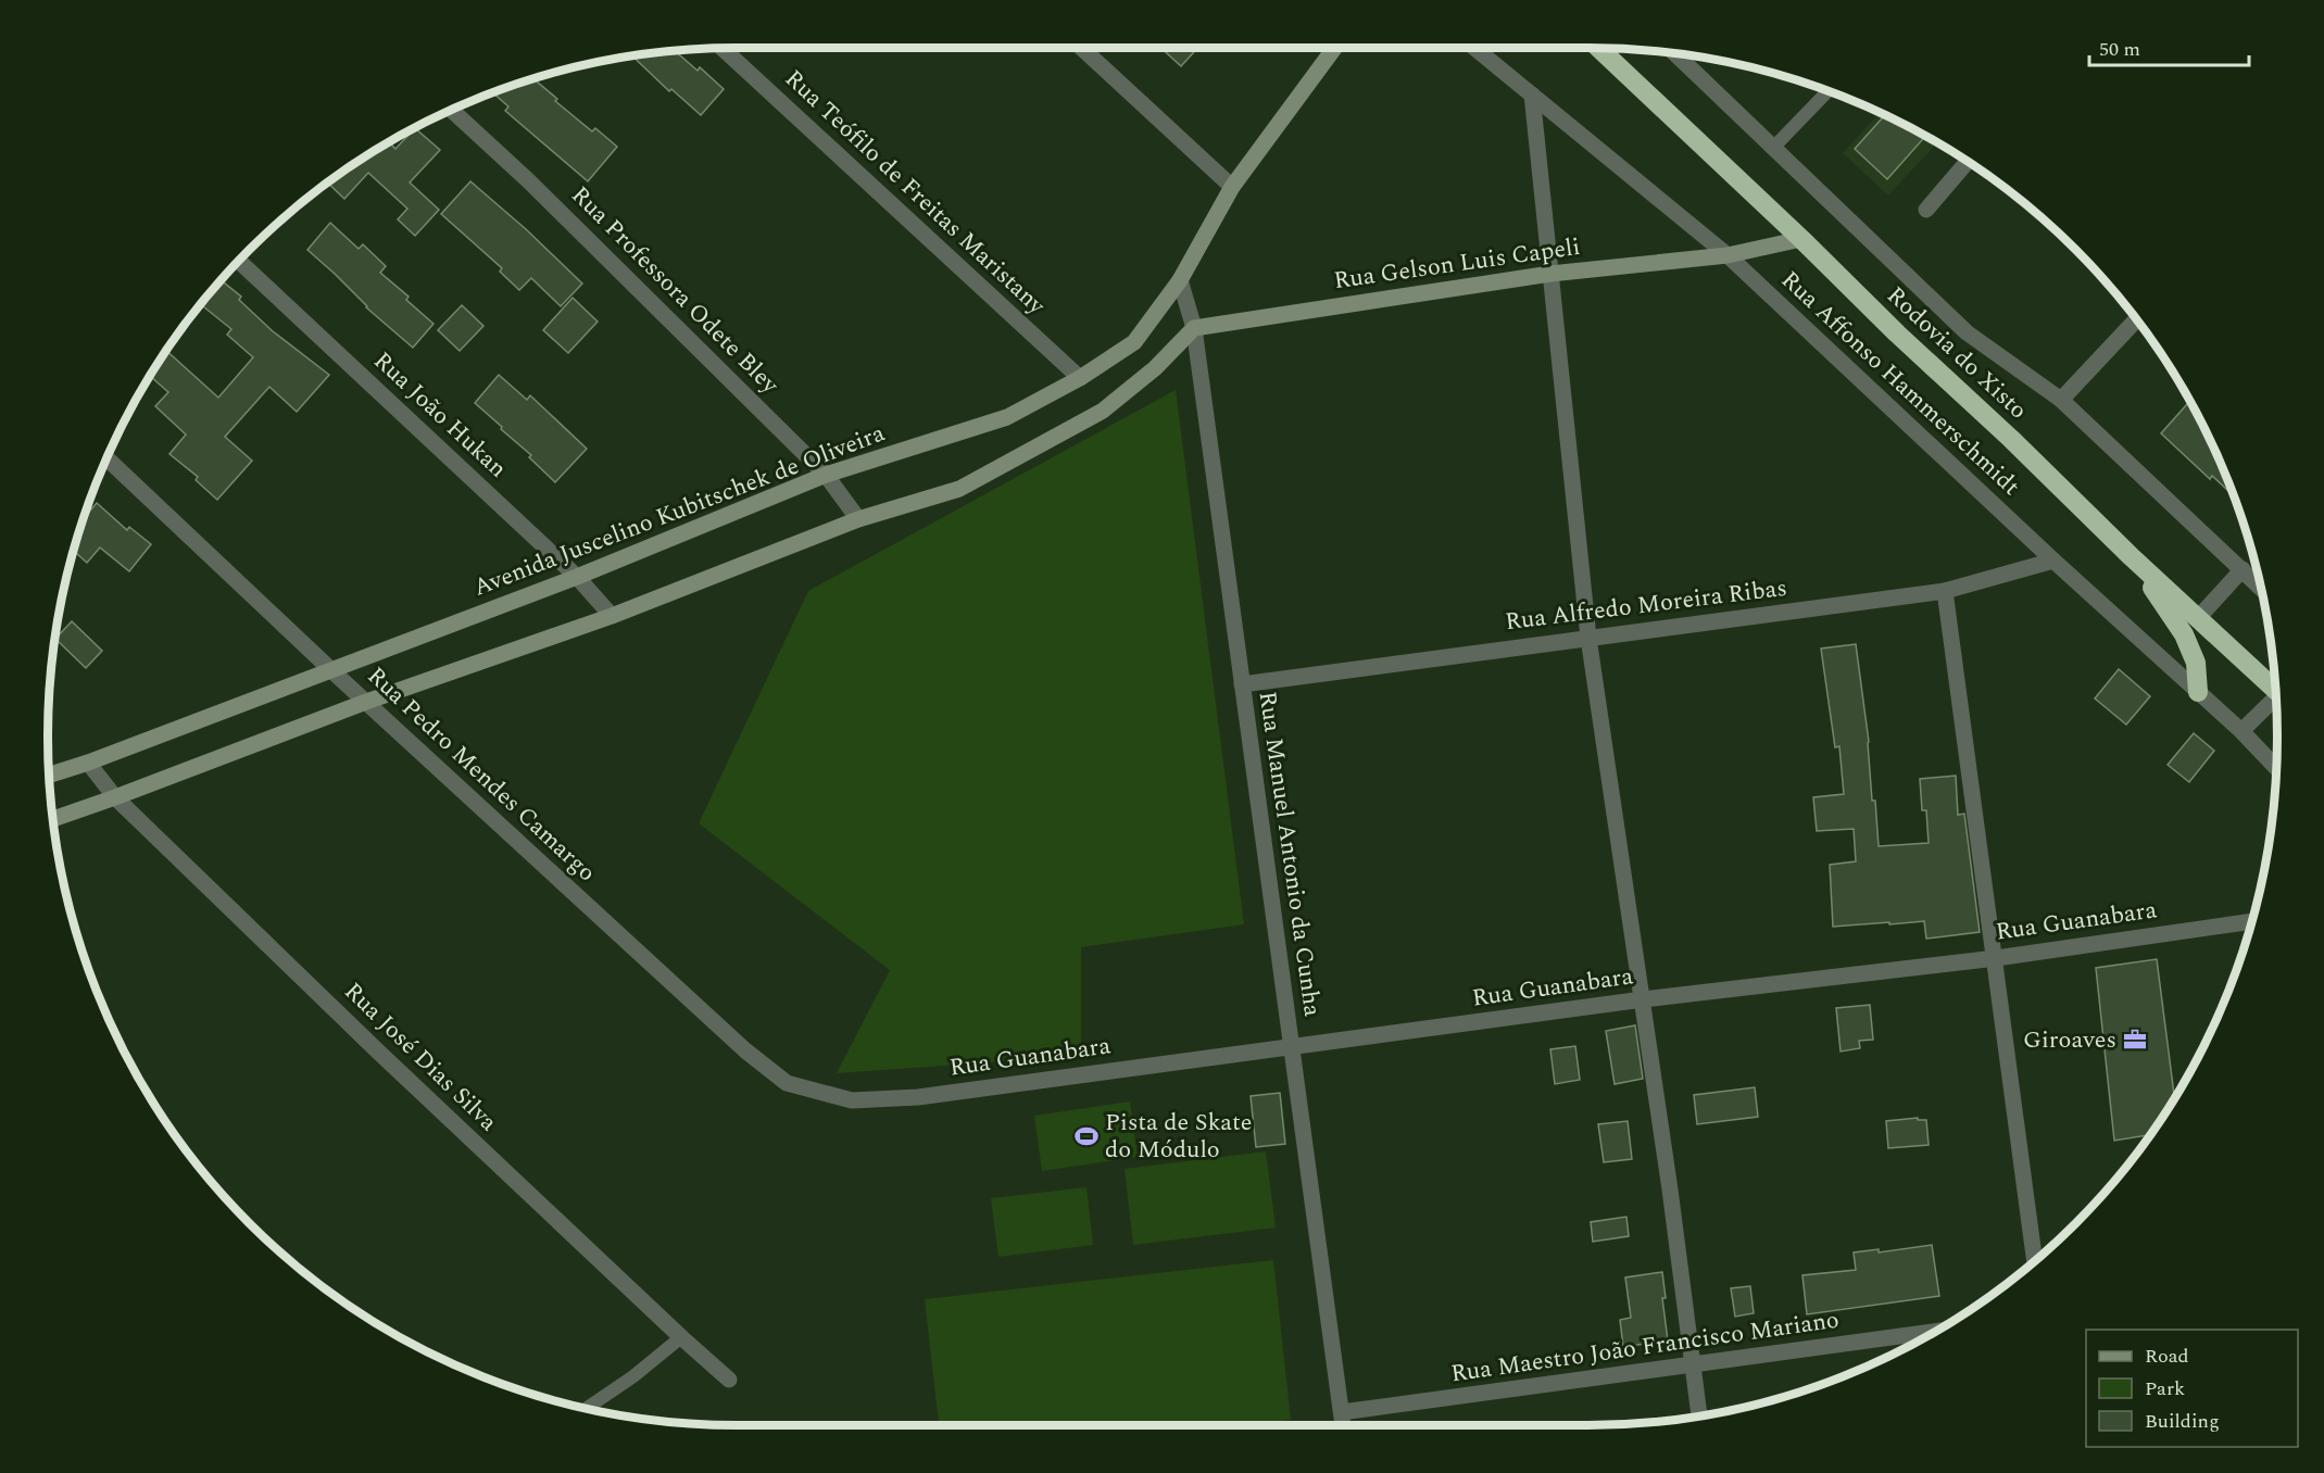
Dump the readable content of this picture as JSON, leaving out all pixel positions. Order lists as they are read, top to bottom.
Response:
{
  "streets": {
    "highway": ["Rodovia do Xisto"],
    "street": [
      "Rua Teófilo de Freitas Maristany",
      "Rua Gelson Luis Capeli",
      "Rua Professora Odete Bley",
      "Rua Affonso Hammerschmidt",
      "Rua João Hukan",
      "Avenida Juscelino Kubitschek de Oliveira",
      "Rua Alfredo Moreira Ribas",
      "Rua Pedro Mendes Camargo",
      "Rua Manuel Antonio da Cunha",
      "Rua Guanabara",
      "Rua José Dias Silva",
      "Rua Maestro João Francisco Mariano"
    ]
  },
  "crossings": [
    ["Rua Teófilo de Freitas Maristany", "Avenida Juscelino Kubitschek de Oliveira"],
    ["Rua Gelson Luis Capeli", "Rodovia do Xisto"],
    ["Rua Gelson Luis Capeli", "Rua Affonso Hammerschmidt"],
    ["Rua Gelson Luis Capeli", "Rua Manuel Antonio da Cunha"],
    ["Rua Professora Odete Bley", "Avenida Juscelino Kubitschek de Oliveira"],
    ["Rua Affonso Hammerschmidt", "Rua Alfredo Moreira Ribas"],
    ["Rua João Hukan", "Avenida Juscelino Kubitschek de Oliveira"],
    ["Avenida Juscelino Kubitschek de Oliveira", "Rua Pedro Mendes Camargo"],
    ["Avenida Juscelino Kubitschek de Oliveira", "Rua Manuel Antonio da Cunha"],
    ["Avenida Juscelino Kubitschek de Oliveira", "Rua José Dias Silva"],
    ["Rua Alfredo Moreira Ribas", "Rua Manuel Antonio da Cunha"],
    ["Rua Pedro Mendes Camargo", "Rua Guanabara"],
    ["Rua Manuel Antonio da Cunha", "Rua Guanabara"],
    ["Rua Manuel Antonio da Cunha", "Rua Maestro João Francisco Mariano"]
  ],
  "places": {
    "office": ["Giroaves"],
    "sports": ["Pista de Skate do Módulo"]
  },
  "legend": ["Road", "Park", "Building"],
  "scale_bar": "50 m"
}
